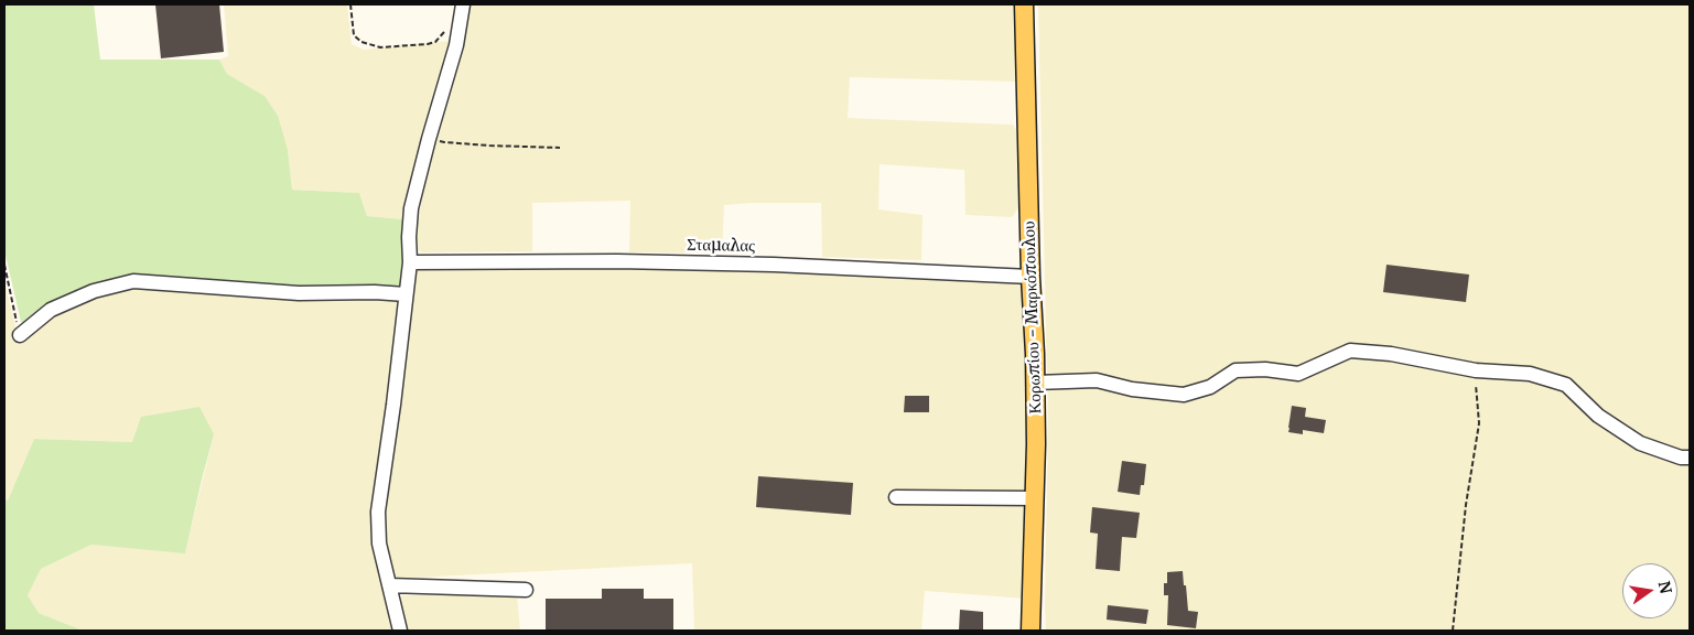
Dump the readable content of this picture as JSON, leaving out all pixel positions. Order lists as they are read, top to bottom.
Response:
{
  "streets": {
    "main road": ["Κορωπίου - Μαρκόπουλου"],
    "street": ["Σταμαλας"]
  },
  "crossings": [
    ["Σταμαλας", "Κορωπίου - Μαρκόπουλου"]
  ],
  "north": "right"
}
